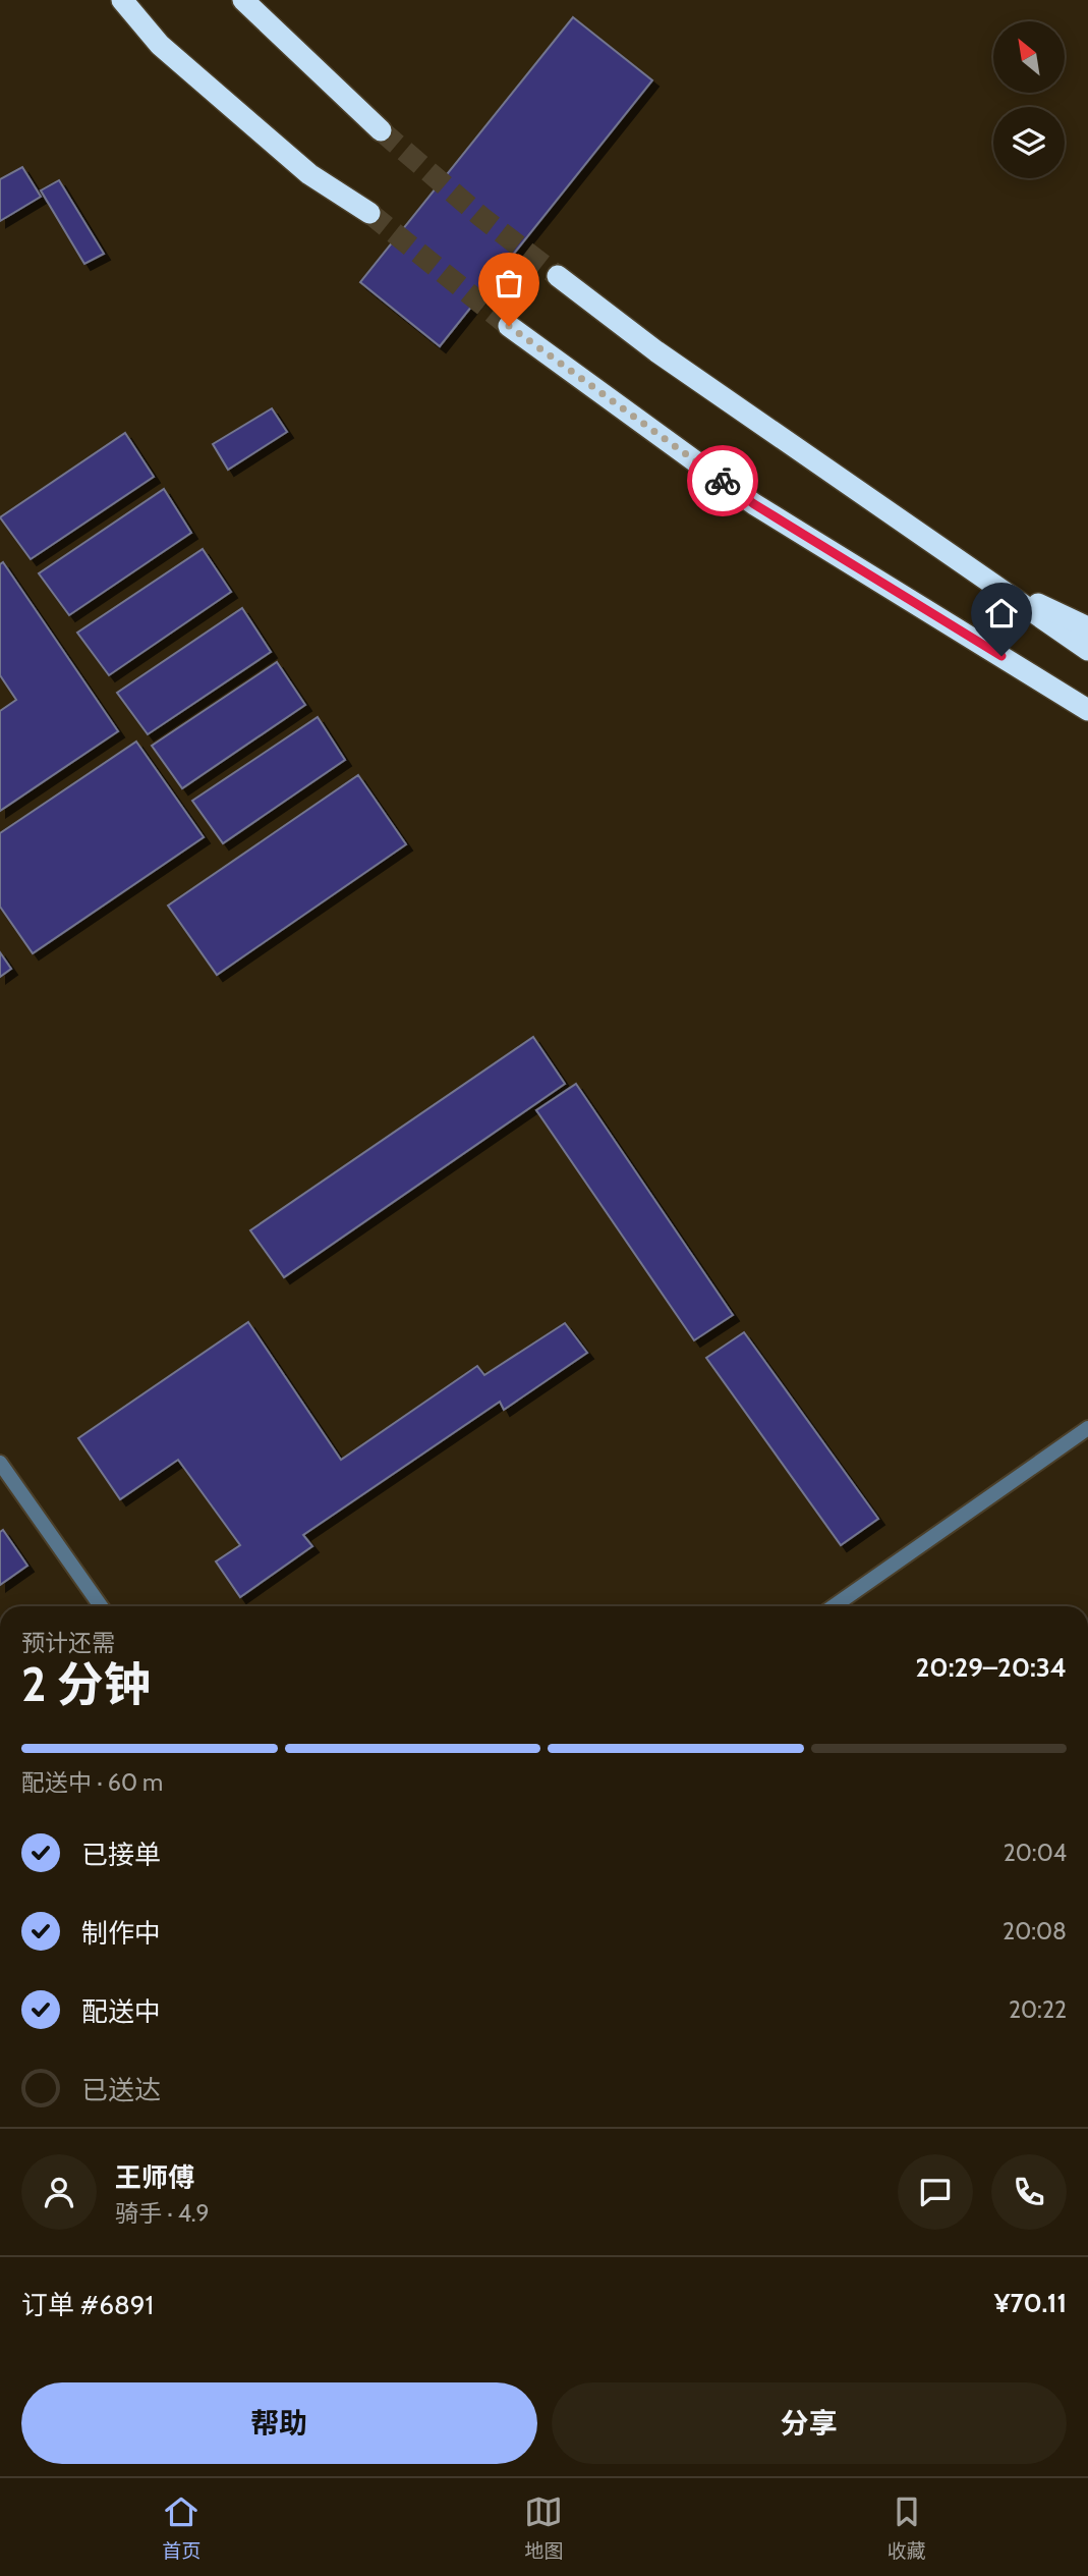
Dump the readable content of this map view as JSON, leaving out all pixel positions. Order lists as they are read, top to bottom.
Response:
{
  "north": "top left",
  "page": {
    "heading": ["2 分钟", "预计还需", "20:29–20:34"],
    "panel": [
      "王师傅",
      "骑手 · 4.9",
      "订单 #6891",
      "¥70.11"
    ],
    "bar": "配送中 · 60 m",
    "list": [
      ["已接单", "20:04"],
      ["制作中", "20:08"],
      ["配送中", "20:22"],
      "已送达"
    ],
    "buttons": ["帮助", "分享"],
    "tabs": ["首页", "地图", "收藏"]
  }
}
